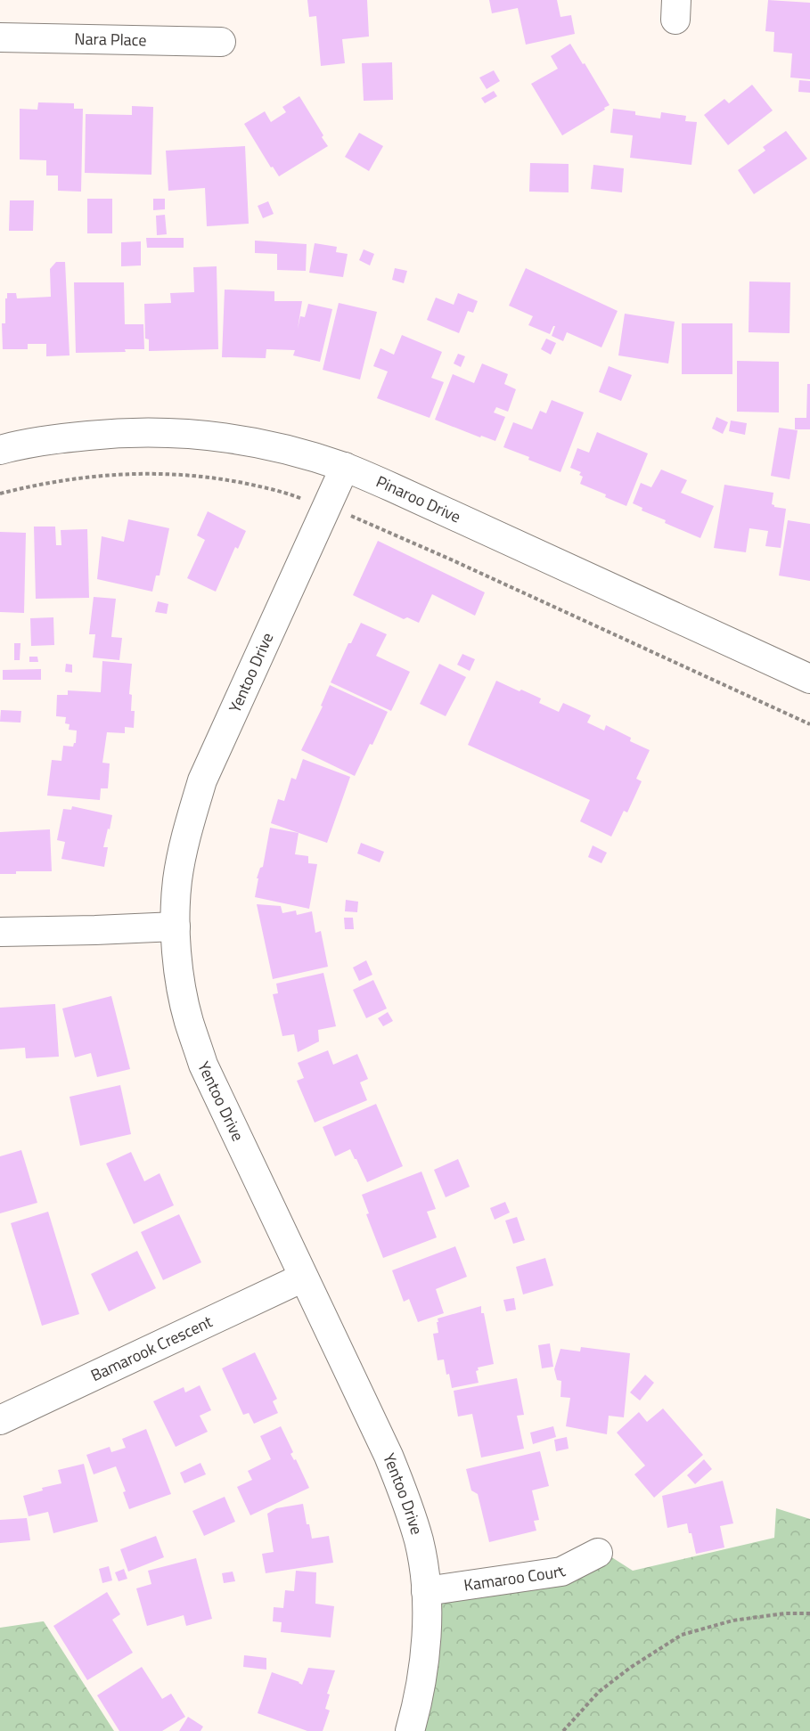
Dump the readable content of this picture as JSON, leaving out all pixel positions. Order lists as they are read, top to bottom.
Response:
{
  "streets": {
    "street": [
      "Nara Place",
      "Pinaroo Drive",
      "Yentoo Drive",
      "Bamarook Crescent",
      "Kamaroo Court"
    ]
  },
  "crossings": [
    ["Pinaroo Drive", "Yentoo Drive"],
    ["Yentoo Drive", "Bamarook Crescent"],
    ["Yentoo Drive", "Kamaroo Court"]
  ]
}
